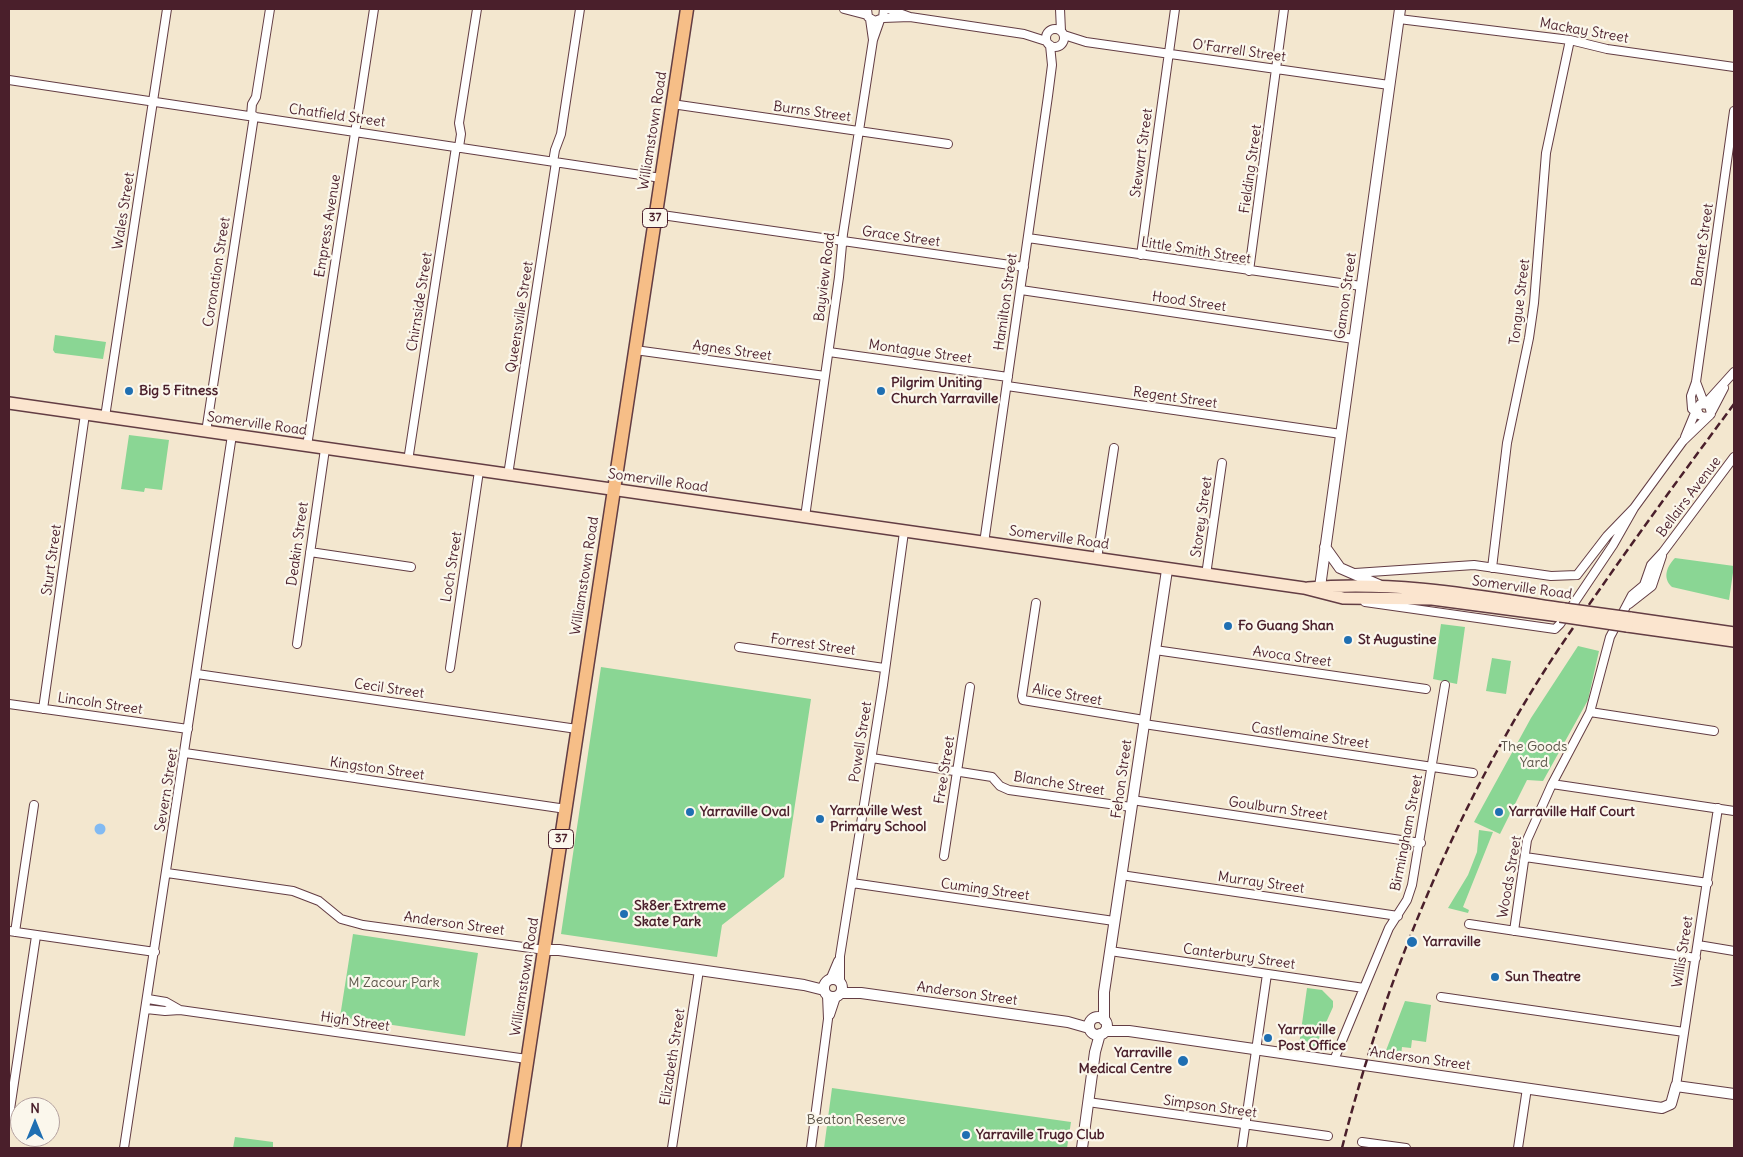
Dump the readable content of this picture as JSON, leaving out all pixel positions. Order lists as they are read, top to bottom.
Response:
{
  "streets": {
    "main road": ["Williamstown Road", "37", "Somerville Road"],
    "street": [
      "Mackay Street",
      "O'Farrell Street",
      "Burns Street",
      "Chatfield Street",
      "Stewart Street",
      "Fielding Street",
      "Wales Street",
      "Empress Avenue",
      "Grace Street",
      "Barnet Street",
      "Little Smith Street",
      "Coronation Street",
      "Bayview Road",
      "Gamon Street",
      "Chirnside Street",
      "Hamilton Street",
      "Hood Street",
      "Tongue Street",
      "Queensville Street",
      "Agnes Street",
      "Montague Street",
      "Regent Street",
      "Bellairs Avenue",
      "Storey Street",
      "Deakin Street",
      "Sturt Street",
      "Loch Street",
      "Forrest Street",
      "Avoca Street",
      "Cecil Street",
      "Alice Street",
      "Lincoln Street",
      "Castlemaine Street",
      "Powell Street",
      "Kingston Street",
      "Free Street",
      "Fehon Street",
      "Blanche Street",
      "Severn Street",
      "Goulburn Street",
      "Birmingham Street",
      "Woods Street",
      "Murray Street",
      "Cuming Street",
      "Anderson Street",
      "Willis Street",
      "Canterbury Street",
      "High Street",
      "Elizabeth Street",
      "Simpson Street"
    ]
  },
  "crossings": [
    ["Mackay Street", "Gamon Street"],
    ["Mackay Street", "Tongue Street"],
    ["O'Farrell Street", "Stewart Street"],
    ["O'Farrell Street", "Fielding Street"],
    ["O'Farrell Street", "Gamon Street"],
    ["O'Farrell Street", "Hamilton Street"],
    ["Burns Street", "Williamstown Road"],
    ["Burns Street", "Bayview Road"],
    ["Chatfield Street", "Williamstown Road"],
    ["Chatfield Street", "Wales Street"],
    ["Chatfield Street", "Empress Avenue"],
    ["Chatfield Street", "Coronation Street"],
    ["Chatfield Street", "Chirnside Street"],
    ["Chatfield Street", "Queensville Street"],
    ["Williamstown Road", "Grace Street"],
    ["Williamstown Road", "Agnes Street"],
    ["Williamstown Road", "Somerville Road"],
    ["Williamstown Road", "Cecil Street"],
    ["Williamstown Road", "Kingston Street"],
    ["Williamstown Road", "Anderson Street"],
    ["Williamstown Road", "High Street"],
    ["Stewart Street", "Little Smith Street"],
    ["Fielding Street", "Little Smith Street"],
    ["Wales Street", "Somerville Road"],
    ["Empress Avenue", "Somerville Road"],
    ["Grace Street", "Bayview Road"],
    ["Grace Street", "Hamilton Street"],
    ["Little Smith Street", "Gamon Street"],
    ["Little Smith Street", "Hamilton Street"],
    ["Coronation Street", "Somerville Road"],
    ["Bayview Road", "Agnes Street"],
    ["Bayview Road", "Montague Street"],
    ["Bayview Road", "Somerville Road"],
    ["Gamon Street", "Hood Street"],
    ["Gamon Street", "Regent Street"],
    ["Gamon Street", "Somerville Road"],
    ["Chirnside Street", "Somerville Road"],
    ["Hamilton Street", "Hood Street"],
    ["Hamilton Street", "Montague Street"],
    ["Hamilton Street", "Regent Street"],
    ["Hamilton Street", "Somerville Road"],
    ["Tongue Street", "Somerville Road"],
    ["Queensville Street", "Somerville Road"],
    ["Somerville Road", "Storey Street"],
    ["Somerville Road", "Deakin Street"],
    ["Somerville Road", "Sturt Street"],
    ["Somerville Road", "Loch Street"],
    ["Somerville Road", "Powell Street"],
    ["Somerville Road", "Fehon Street"],
    ["Somerville Road", "Severn Street"],
    ["Somerville Road", "Woods Street"],
    ["Bellairs Avenue", "Woods Street"],
    ["Sturt Street", "Lincoln Street"],
    ["Forrest Street", "Powell Street"],
    ["Avoca Street", "Fehon Street"],
    ["Cecil Street", "Severn Street"],
    ["Alice Street", "Castlemaine Street"],
    ["Alice Street", "Fehon Street"],
    ["Lincoln Street", "Severn Street"],
    ["Castlemaine Street", "Fehon Street"],
    ["Castlemaine Street", "Birmingham Street"],
    ["Powell Street", "Blanche Street"],
    ["Powell Street", "Cuming Street"],
    ["Powell Street", "Anderson Street"],
    ["Kingston Street", "Severn Street"],
    ["Free Street", "Blanche Street"],
    ["Fehon Street", "Blanche Street"],
    ["Fehon Street", "Goulburn Street"],
    ["Fehon Street", "Murray Street"],
    ["Fehon Street", "Cuming Street"],
    ["Fehon Street", "Anderson Street"],
    ["Fehon Street", "Canterbury Street"],
    ["Fehon Street", "Simpson Street"],
    ["Blanche Street", "Goulburn Street"],
    ["Severn Street", "Anderson Street"],
    ["Severn Street", "High Street"],
    ["Goulburn Street", "Birmingham Street"],
    ["Birmingham Street", "Murray Street"],
    ["Birmingham Street", "Anderson Street"],
    ["Birmingham Street", "Canterbury Street"],
    ["Anderson Street", "Willis Street"],
    ["Anderson Street", "Elizabeth Street"]
  ],
  "parks": ["The Goods Yard", "M Zacour Park", "Beaton Reserve"],
  "places": [
    "Big 5 Fitness",
    "Pilgrim Uniting Church Yarraville",
    "Fo Guang Shan",
    "St Augustine",
    "Yarraville Oval",
    "Yarraville Half Court",
    "Yarraville West Primary School",
    "Sk8er Extreme Skate Park",
    "Yarraville",
    "Sun Theatre",
    "Yarraville Post Office",
    "Yarraville Medical Centre",
    "Yarraville Trugo Club"
  ],
  "north": "top"
}
